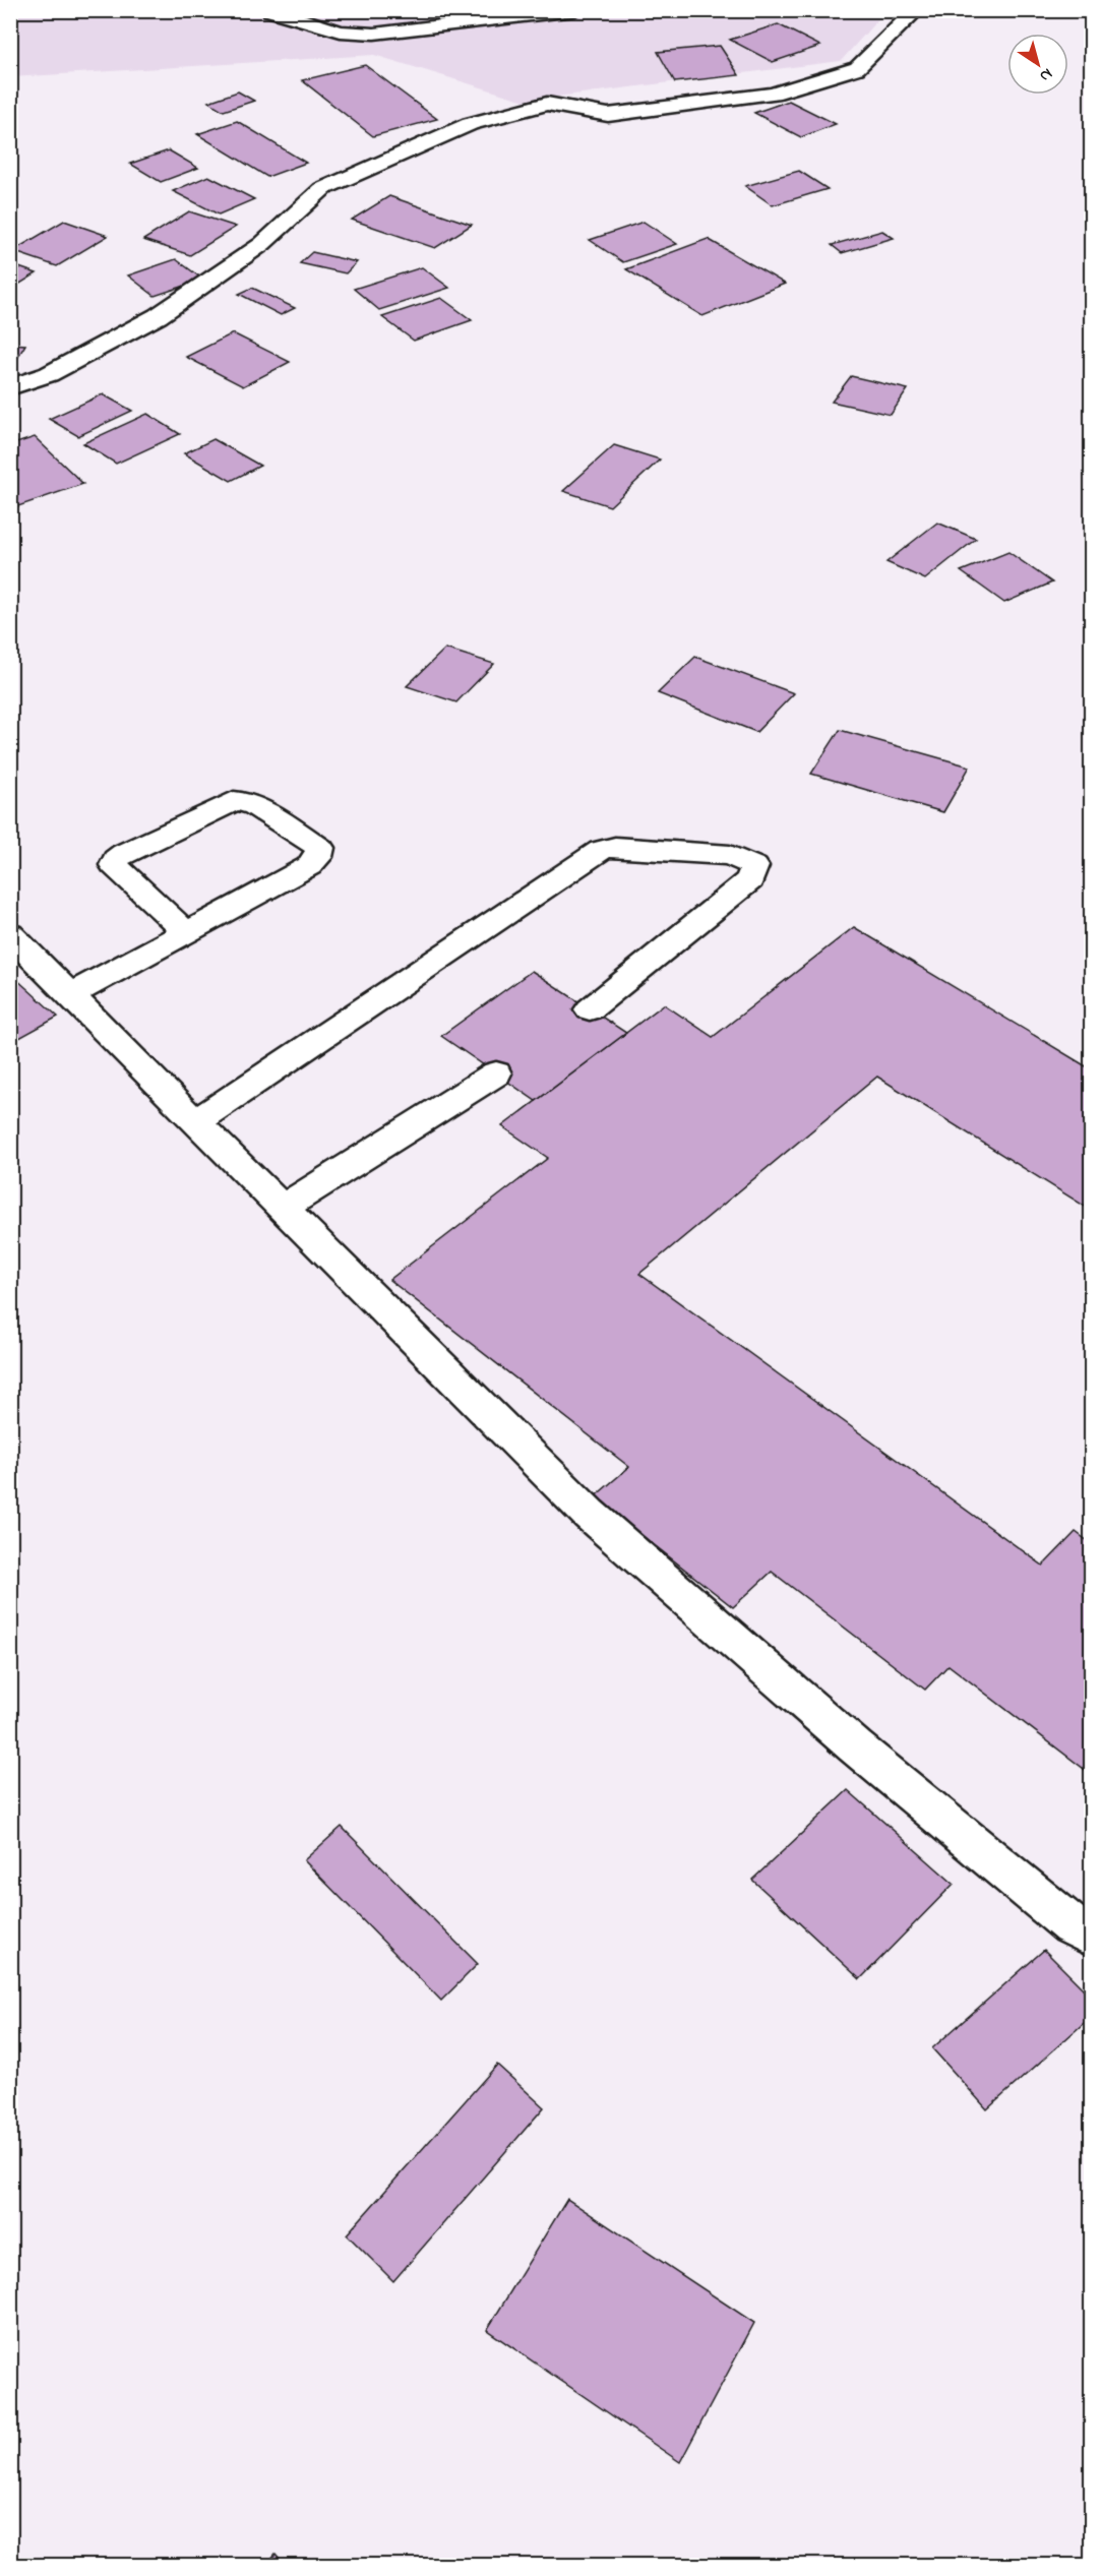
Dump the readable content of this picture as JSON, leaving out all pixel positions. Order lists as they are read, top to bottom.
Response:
{
  "north": "bottom right"
}
